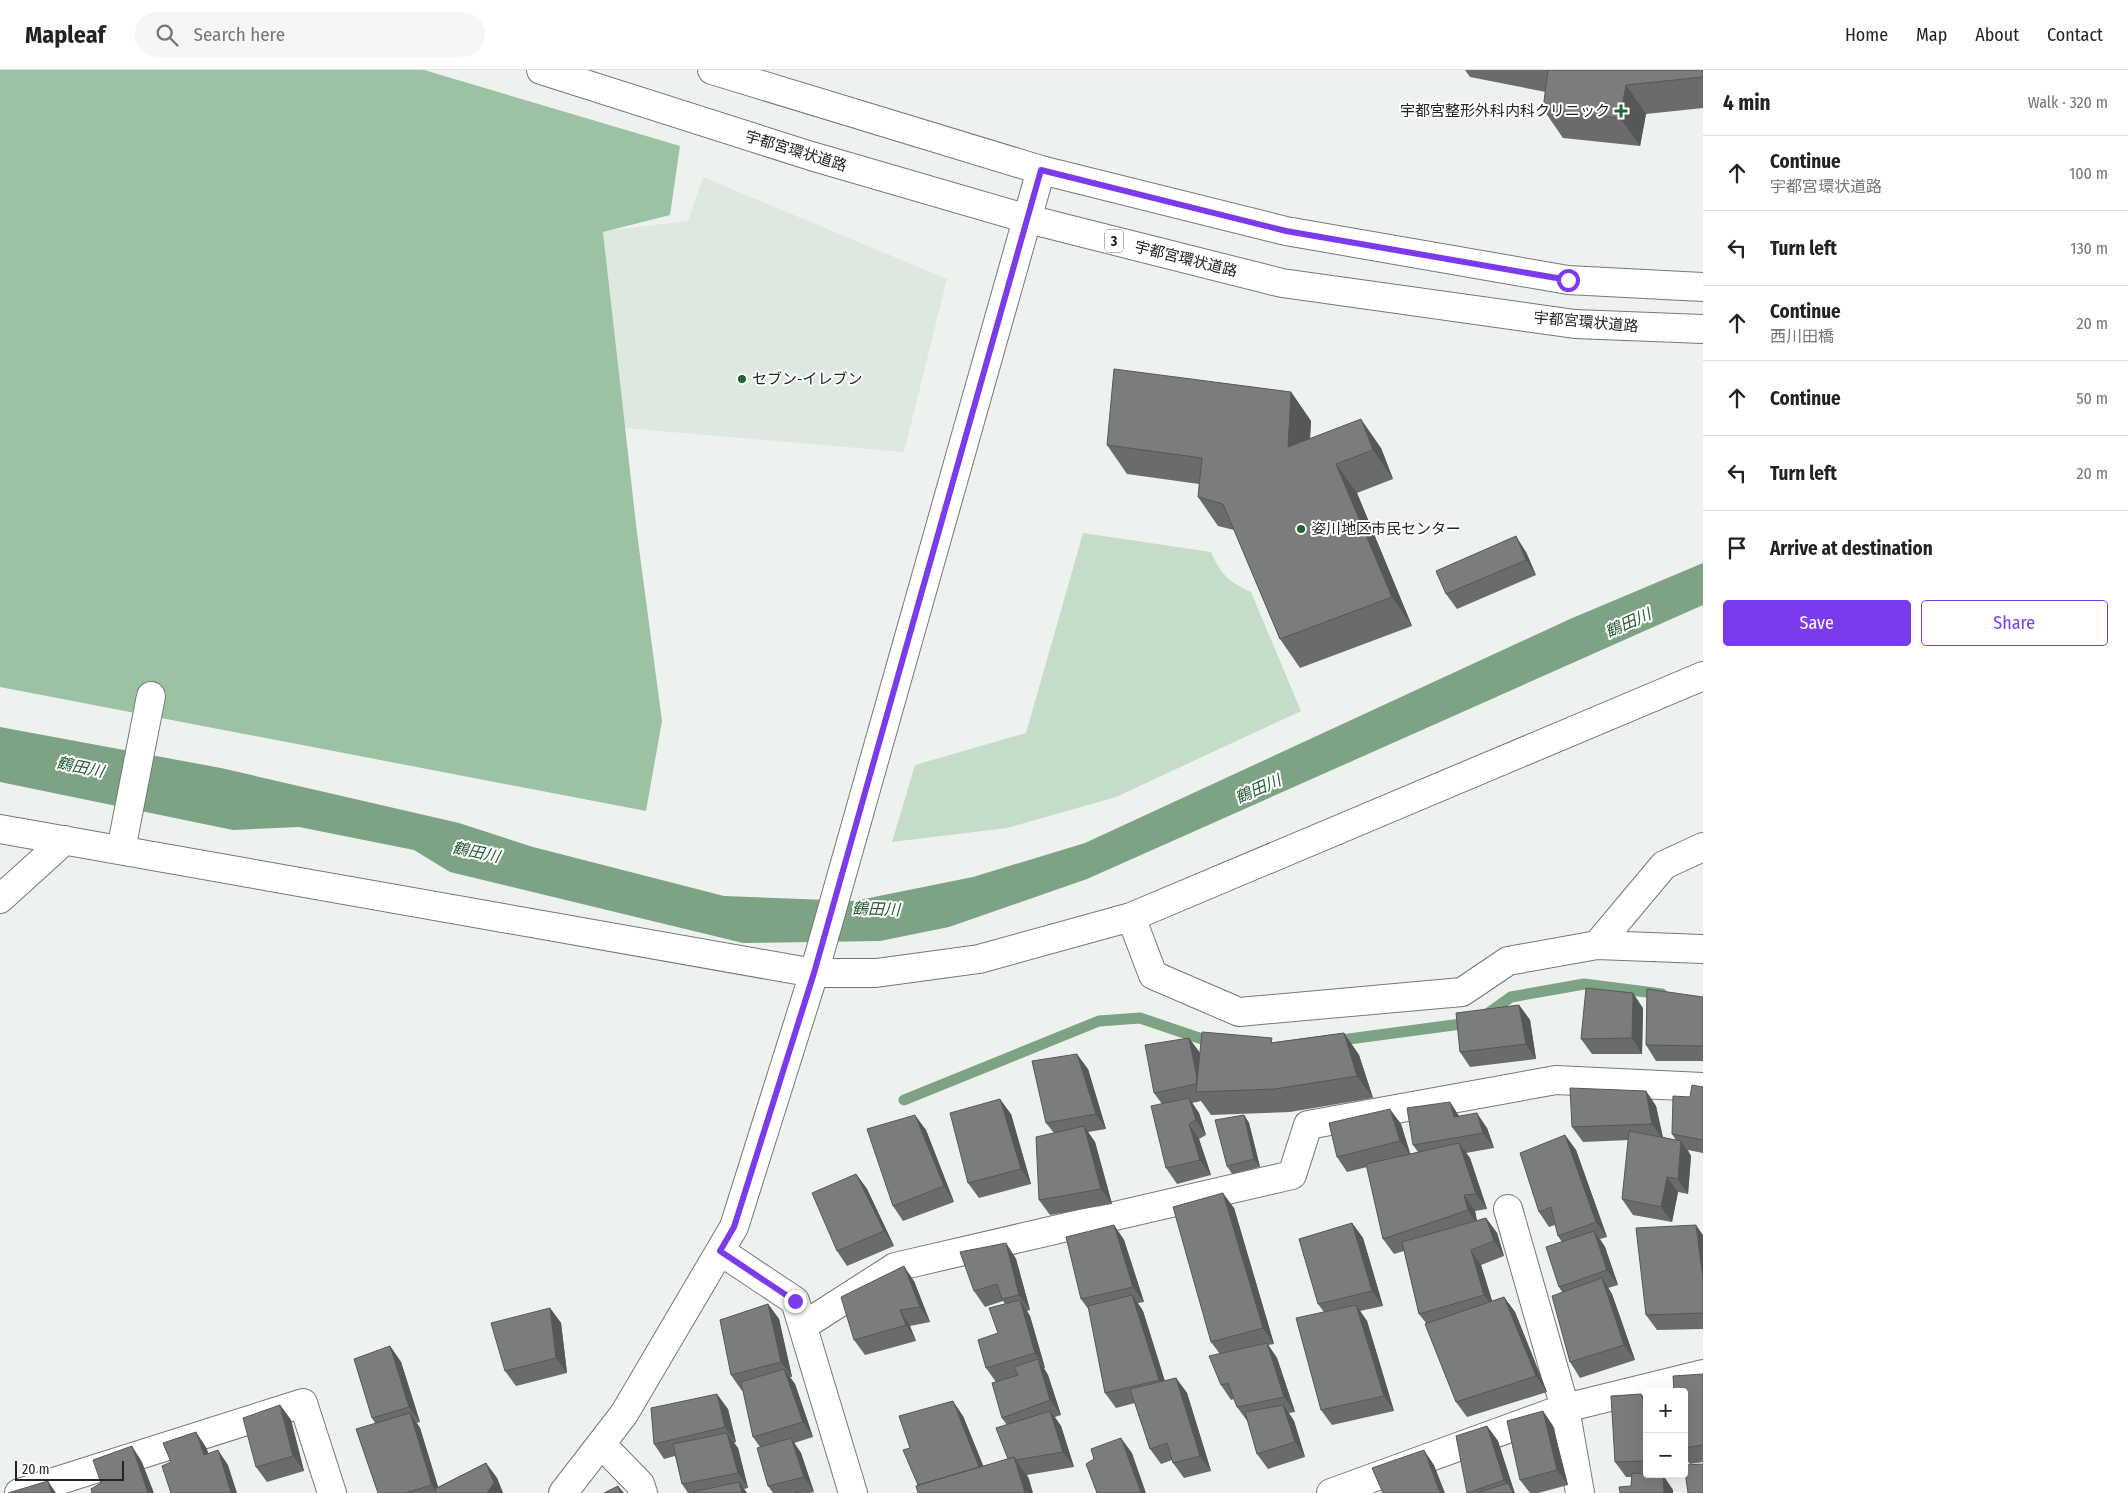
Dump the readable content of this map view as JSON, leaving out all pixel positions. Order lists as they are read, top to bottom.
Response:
{
  "streets": {
    "street": ["宇都宮環状道路", "3"]
  },
  "water": ["鶴田川"],
  "places": {
    "health": ["宇都宮整形外科内科クリニック"],
    "other": ["セブン-イレブン", "姿川地区市民センター"]
  },
  "scale_bar": "20 m",
  "page": {
    "header": "Mapleaf",
    "search": "Search here",
    "nav": [
      "Home",
      "Map",
      "About",
      "Contact"
    ],
    "heading": ["4 min", "Walk · 320 m"],
    "list": [
      ["Continue", "宇都宮環状道路", "100 m"],
      ["Turn left", "130 m"],
      ["Continue", "西川田橋", "20 m"],
      ["Continue", "50 m"],
      ["Turn left", "20 m"],
      "Arrive at destination"
    ],
    "buttons": ["Save", "Share"],
    "map_buttons": ["+", "−"],
    "scale": "20 m"
  }
}
